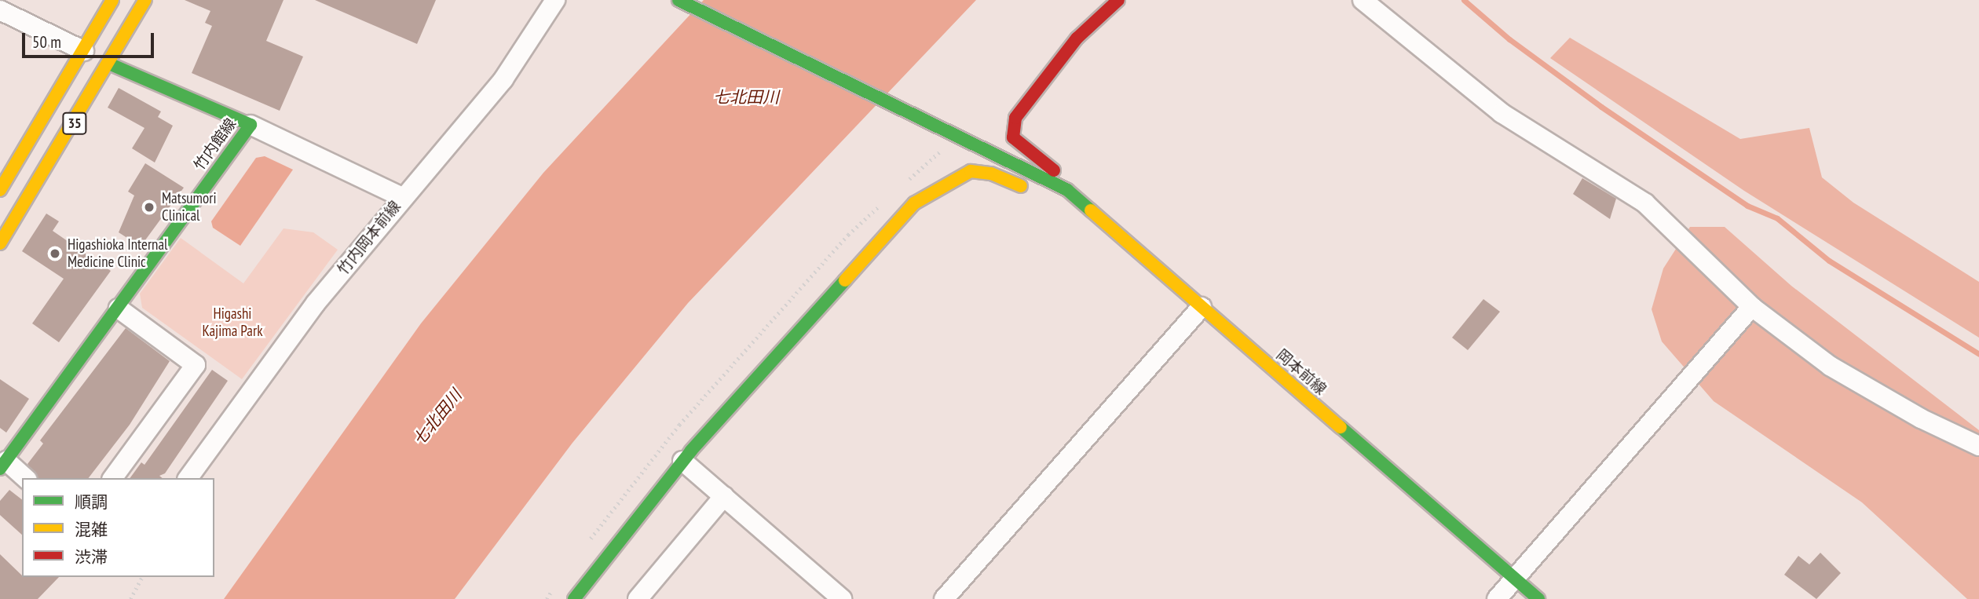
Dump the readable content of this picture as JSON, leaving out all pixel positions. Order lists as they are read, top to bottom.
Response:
{
  "streets": {
    "street": [
      "35",
      "竹内館線",
      "竹内岡本前線",
      "岡本前線"
    ]
  },
  "crossings": [
    ["35", "竹内館線"]
  ],
  "water": ["七北田川"],
  "parks": ["Higashi Kajima Park"],
  "places": ["Matsumori Clinical", "Higashioka Internal Medicine Clinic"],
  "legend": ["順調", "混雑", "渋滞"],
  "scale_bar": "50 m"
}
